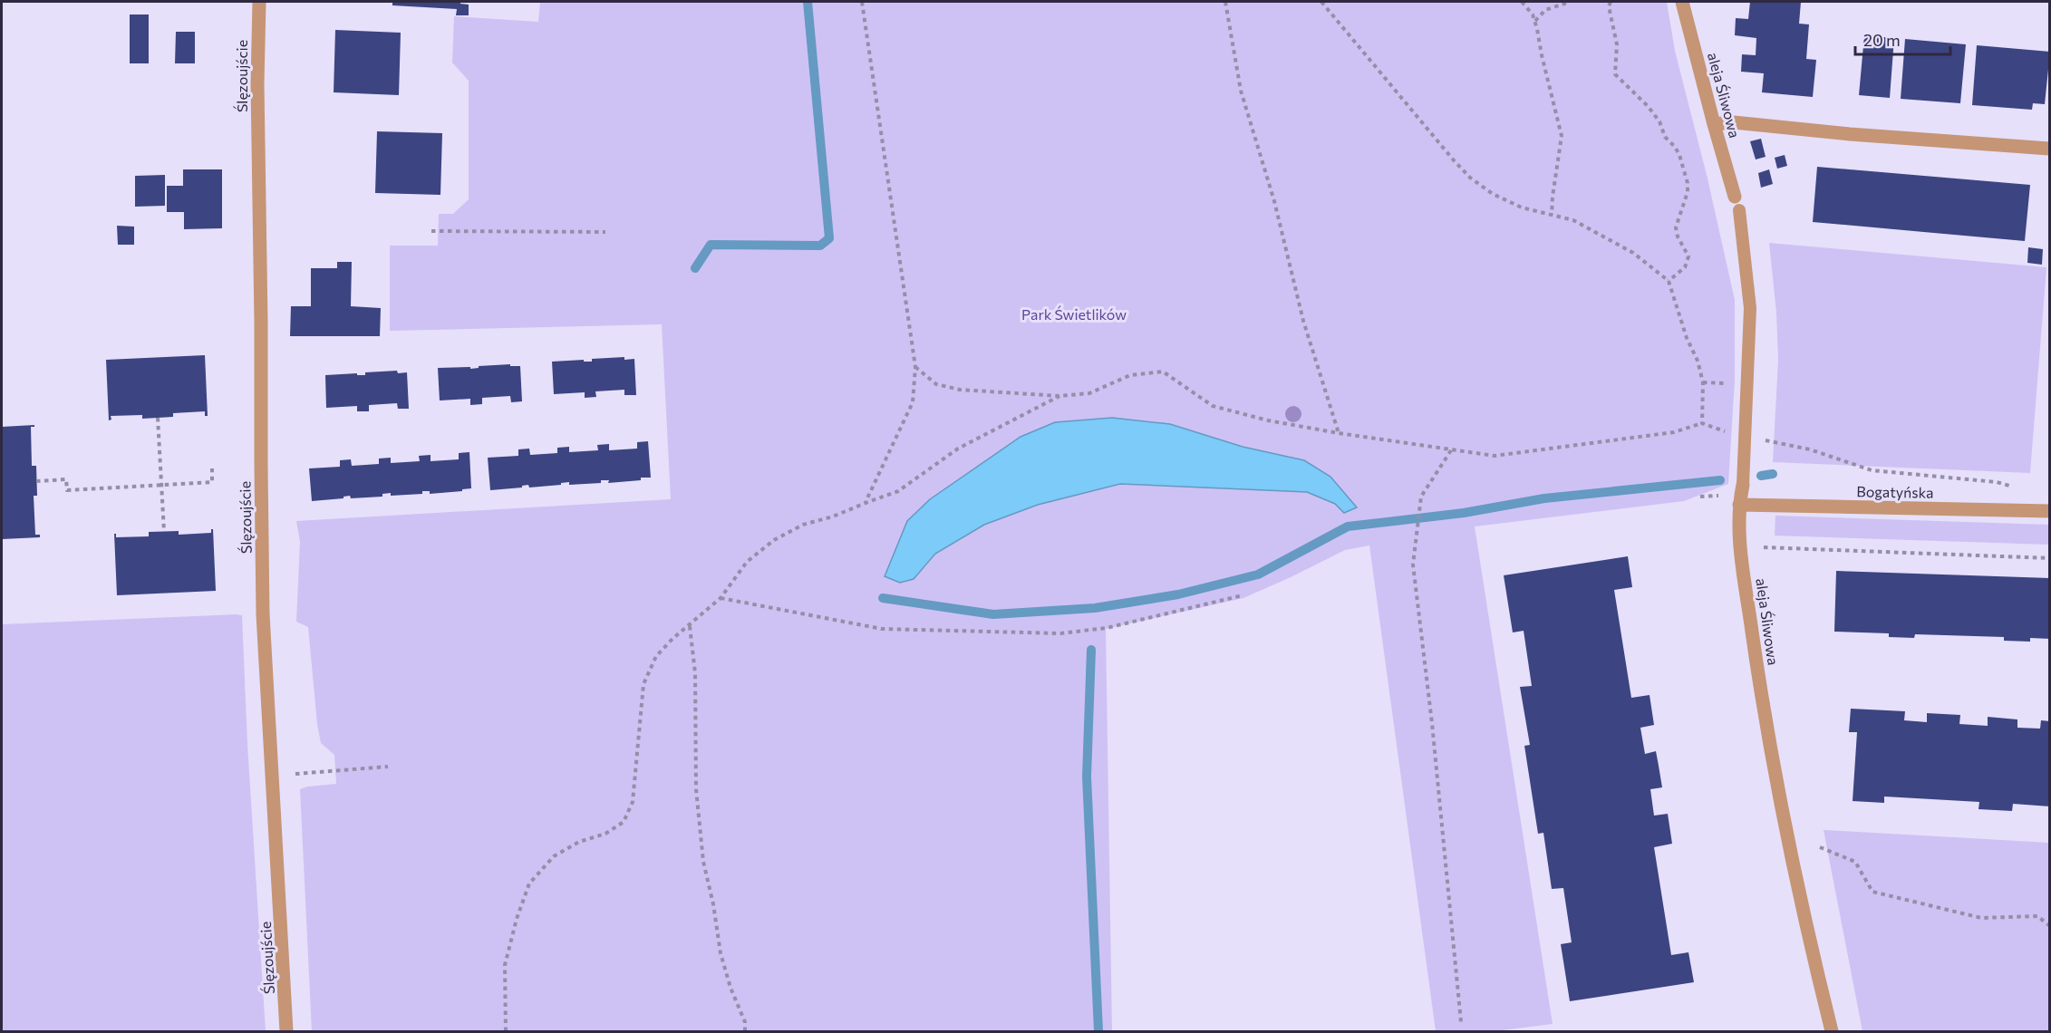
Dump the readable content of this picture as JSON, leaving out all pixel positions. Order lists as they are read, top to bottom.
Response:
{
  "streets": {
    "street": ["Ślęzoujście", "aleja Śliwowa", "Bogatyńska"]
  },
  "crossings": [
    ["aleja Śliwowa", "Bogatyńska"]
  ],
  "parks": ["Park Świetlików"],
  "scale_bar": "20 m"
}
